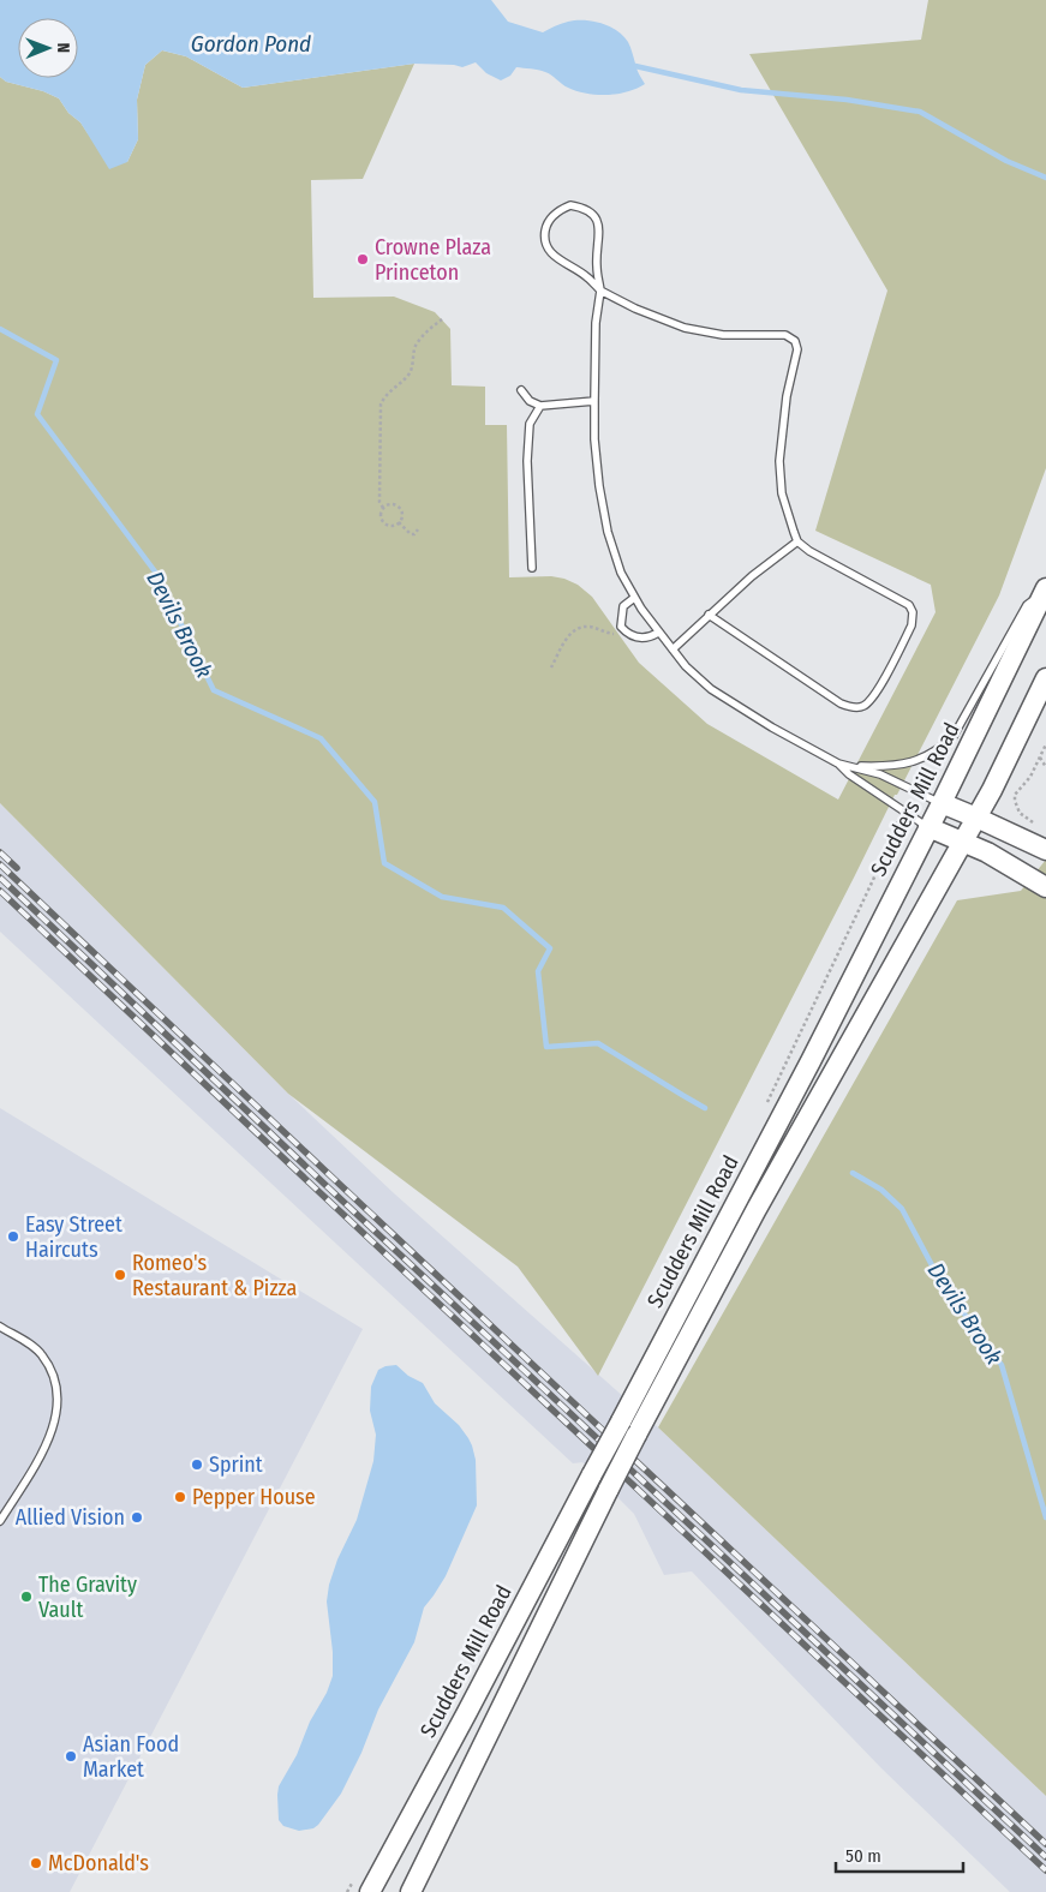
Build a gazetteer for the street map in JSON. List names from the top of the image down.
{
  "streets": {
    "main road": ["Scudders Mill Road"]
  },
  "water": ["Gordon Pond", "Devils Brook"],
  "places": [
    "Crowne Plaza Princeton",
    "Easy Street Haircuts",
    "Romeo's Restaurant & Pizza",
    "Sprint",
    "Pepper House",
    "Allied Vision",
    "The Gravity Vault",
    "Asian Food Market",
    "McDonald's"
  ],
  "scale_bar": "50 m",
  "north": "right"
}
